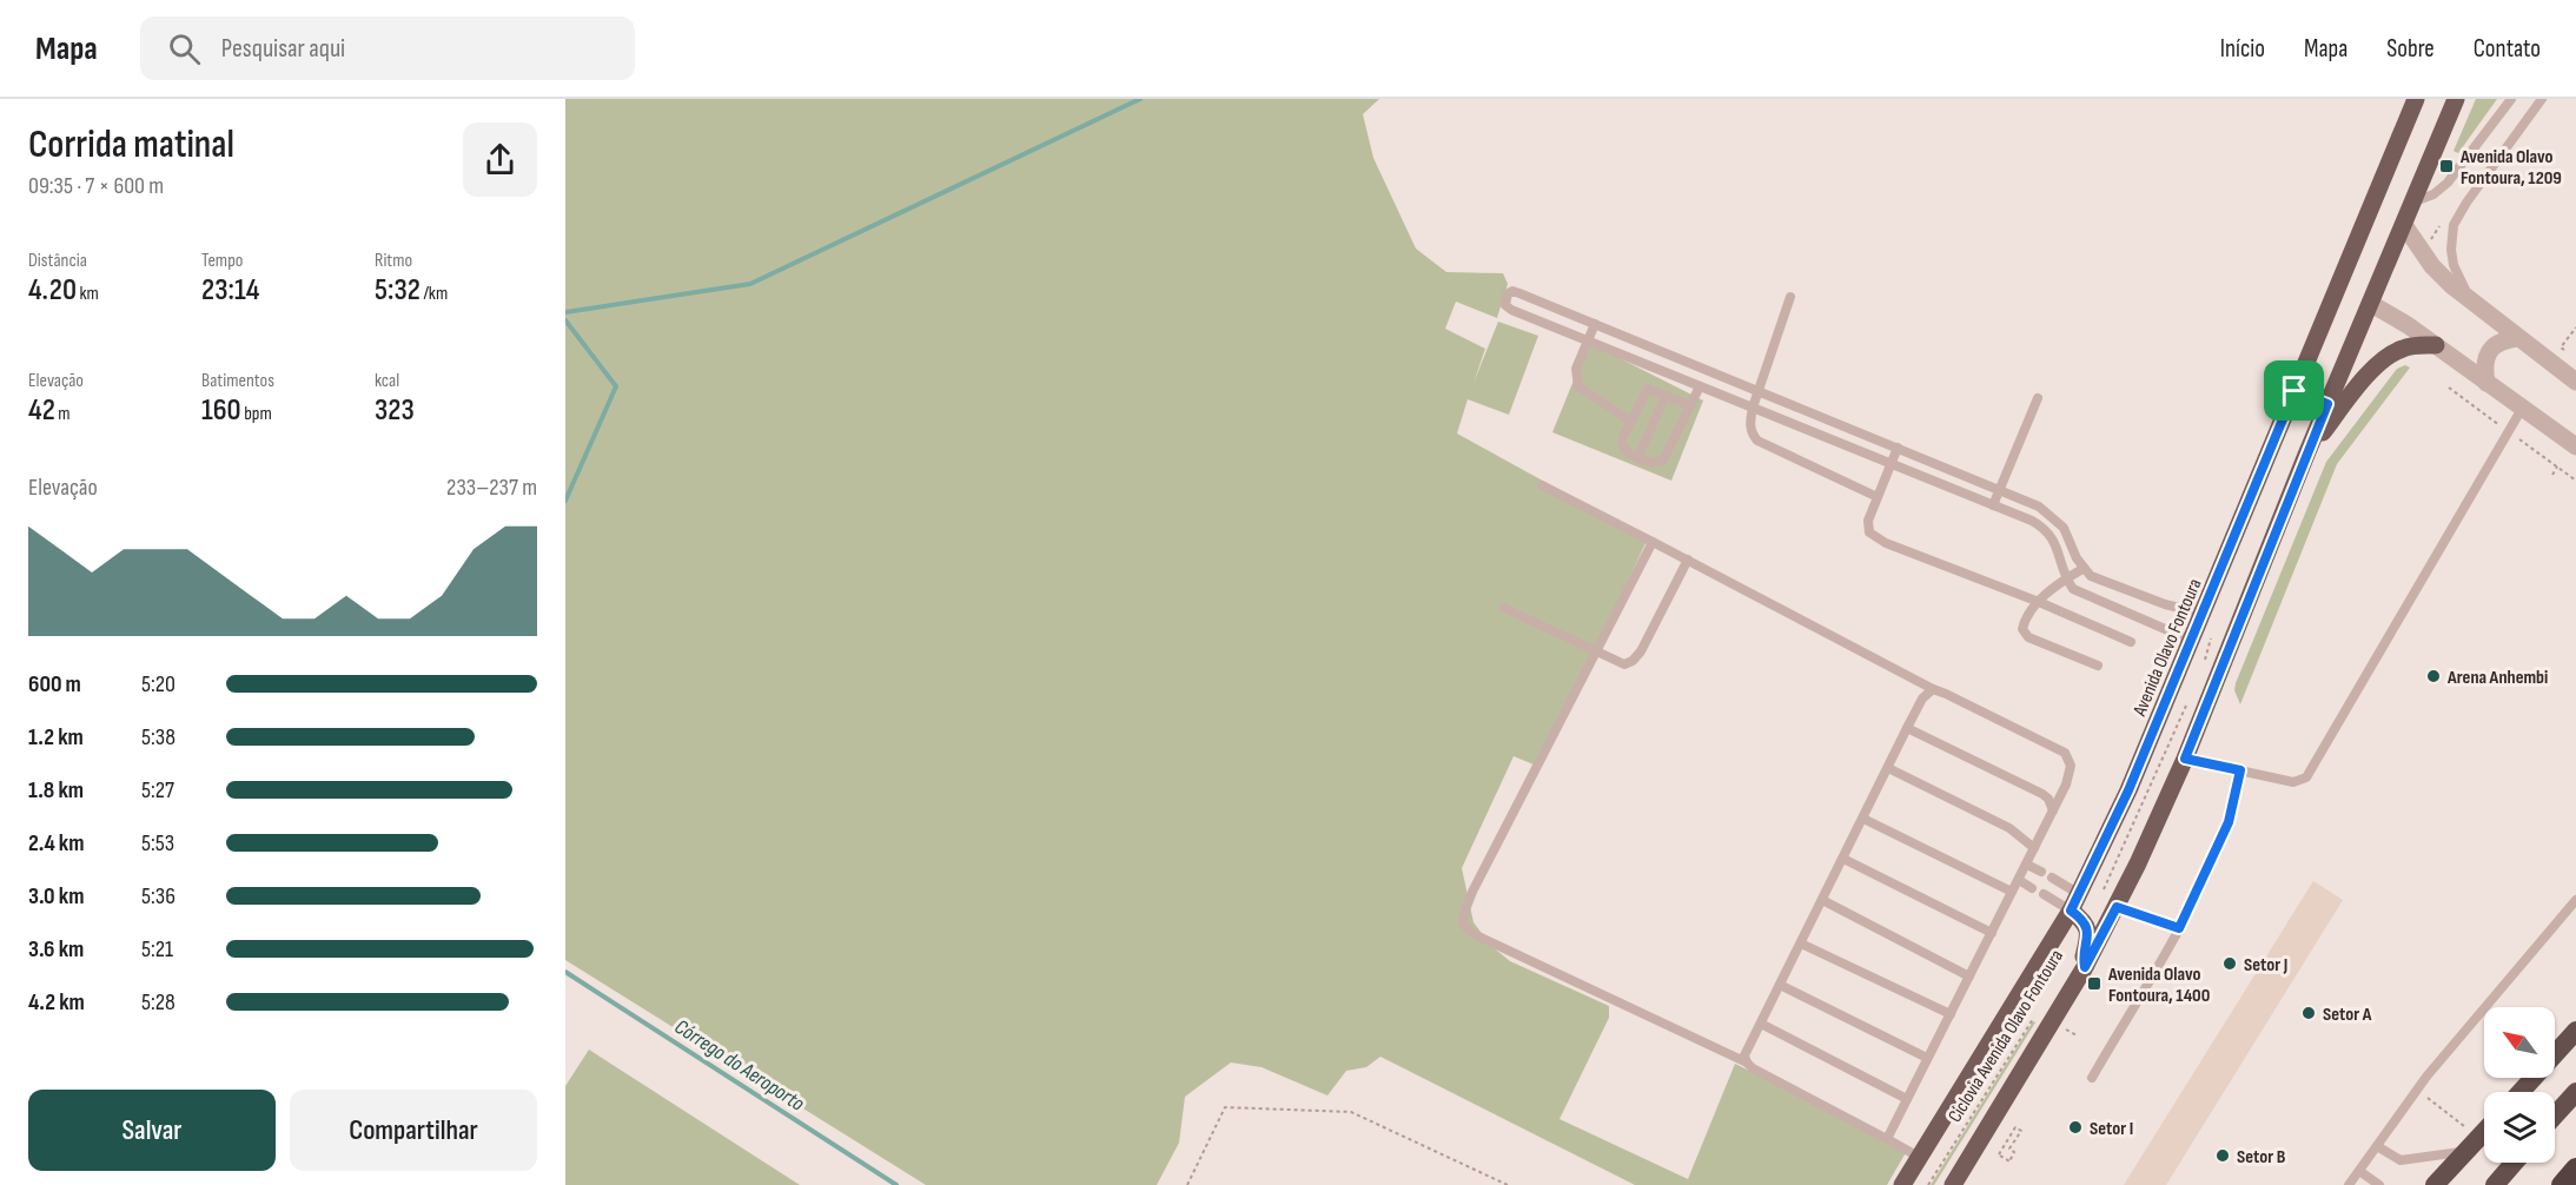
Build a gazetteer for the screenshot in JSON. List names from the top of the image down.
{
  "streets": {
    "main road": ["Avenida Olavo Fontoura"],
    "path": ["Ciclovia Avenida Olavo Fontoura"]
  },
  "water": ["Córrego do Aeroporto"],
  "places": {
    "transit": ["Avenida Olavo Fontoura, 1209", "Avenida Olavo Fontoura, 1400"],
    "other": [
      "Arena Anhembi",
      "Setor J",
      "Setor A",
      "Setor I",
      "Setor B"
    ]
  },
  "north": "top left",
  "page": {
    "header": "Mapa",
    "search": "Pesquisar aqui",
    "nav": [
      "Início",
      "Mapa",
      "Sobre",
      "Contato"
    ],
    "heading": ["Corrida matinal", "09:35 · 7 × 600 m"],
    "stats": [
      ["Distância", "4.20 km"],
      ["Tempo", "23:14"],
      ["Ritmo", "5:32 /km"],
      ["Elevação", "42 m"],
      ["Batimentos", "160 bpm"],
      ["kcal", "323"]
    ],
    "chart": ["Elevação", "233–237 m"],
    "list": [
      {
        "name": "600 m",
        "note": "5:20"
      },
      {
        "name": "1.2 km",
        "note": "5:38"
      },
      {
        "name": "1.8 km",
        "note": "5:27"
      },
      {
        "name": "2.4 km",
        "note": "5:53"
      },
      {
        "name": "3.0 km",
        "note": "5:36"
      },
      {
        "name": "3.6 km",
        "note": "5:21"
      },
      {
        "name": "4.2 km",
        "note": "5:28"
      }
    ],
    "buttons": ["Salvar", "Compartilhar"]
  }
}
